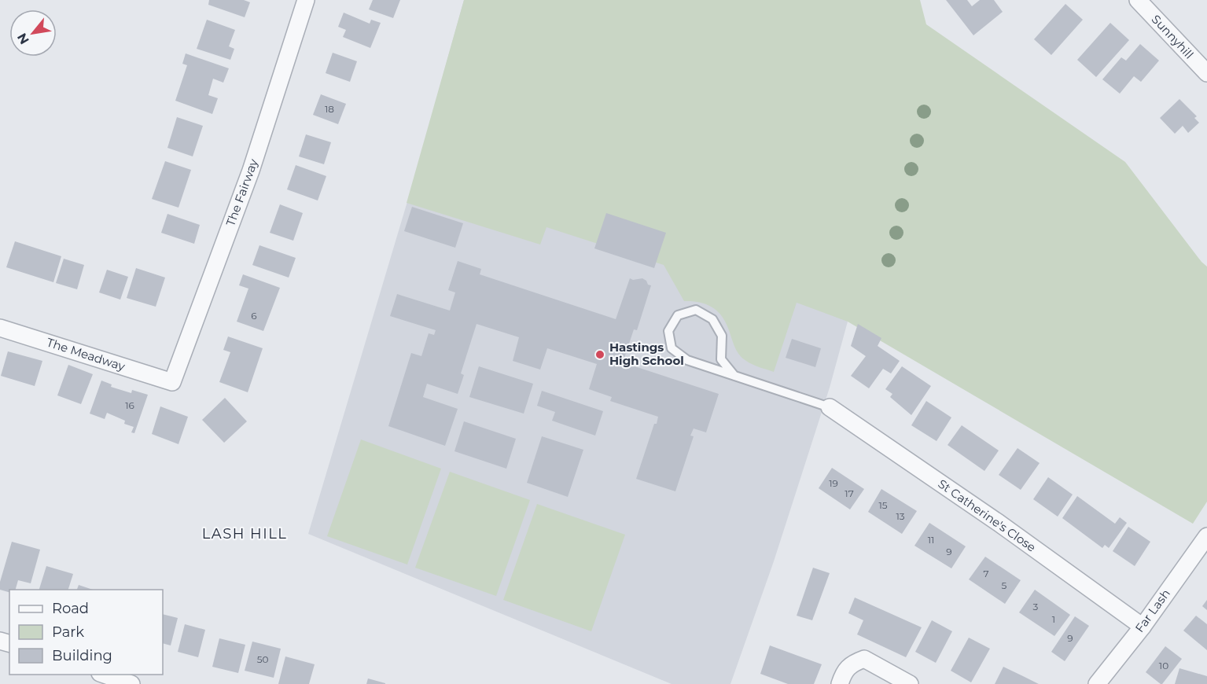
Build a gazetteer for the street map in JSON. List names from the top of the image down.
{
  "streets": {
    "street": [
      "Sunnyhill",
      "The Fairway",
      "The Meadway",
      "St Catherine's Close",
      "Far Lash"
    ]
  },
  "crossings": [
    ["The Fairway", "The Meadway"],
    ["St Catherine's Close", "Far Lash"]
  ],
  "districts": ["LASH HILL"],
  "places": ["Hastings High School"],
  "house_numbers": [
    "18",
    "6",
    "16",
    "19",
    "17",
    "15",
    "13",
    "11",
    "9",
    "7",
    "5",
    "3",
    "1",
    "9",
    "50",
    "10"
  ],
  "legend": ["Road", "Park", "Building"],
  "north": "bottom left"
}
